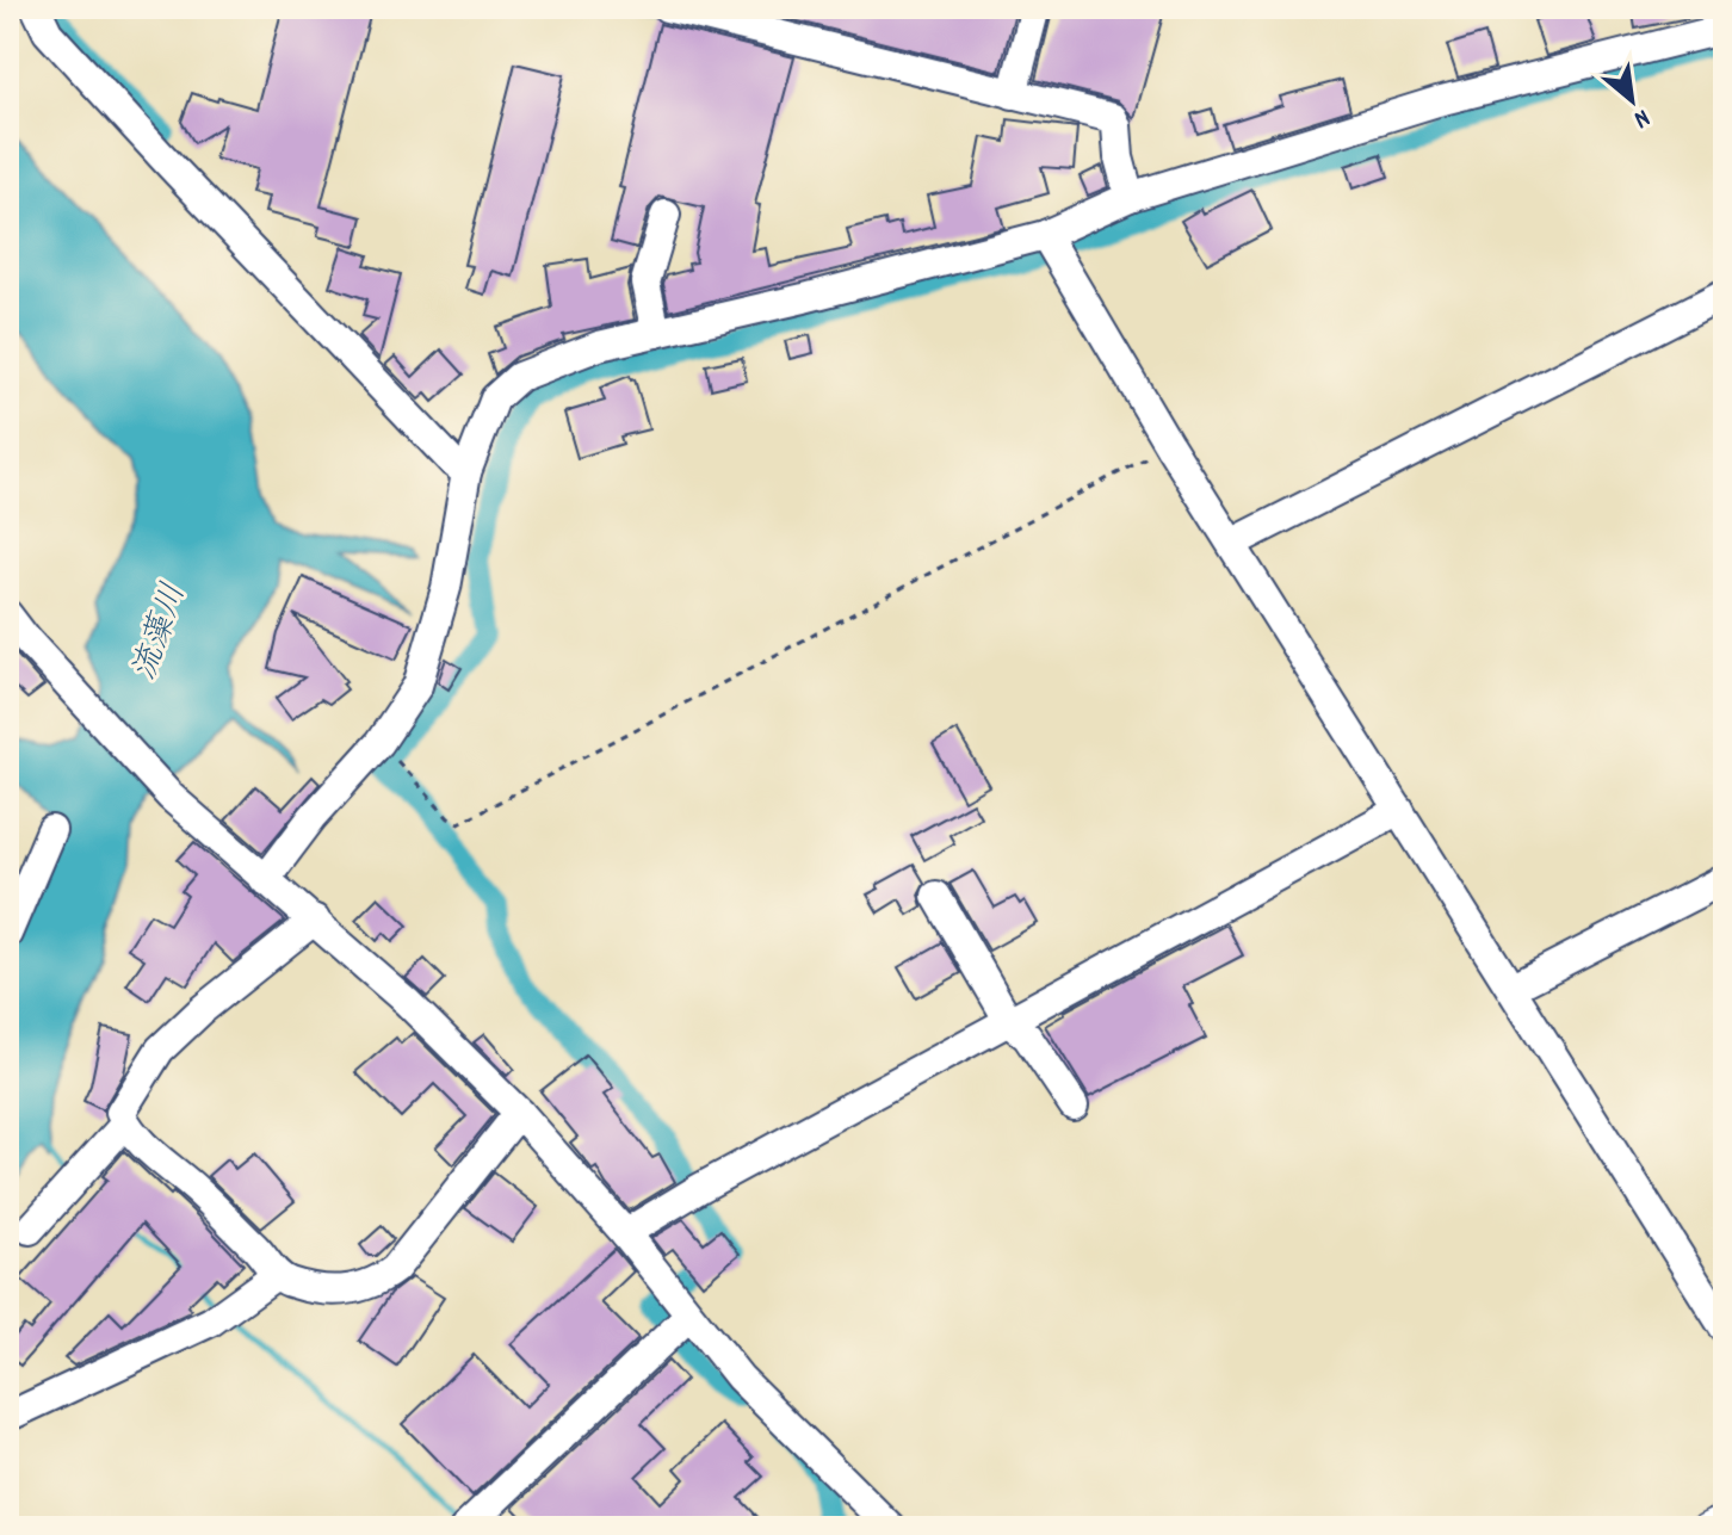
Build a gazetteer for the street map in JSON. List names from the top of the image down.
{
  "water": ["流藻川"],
  "north": "bottom right"
}
